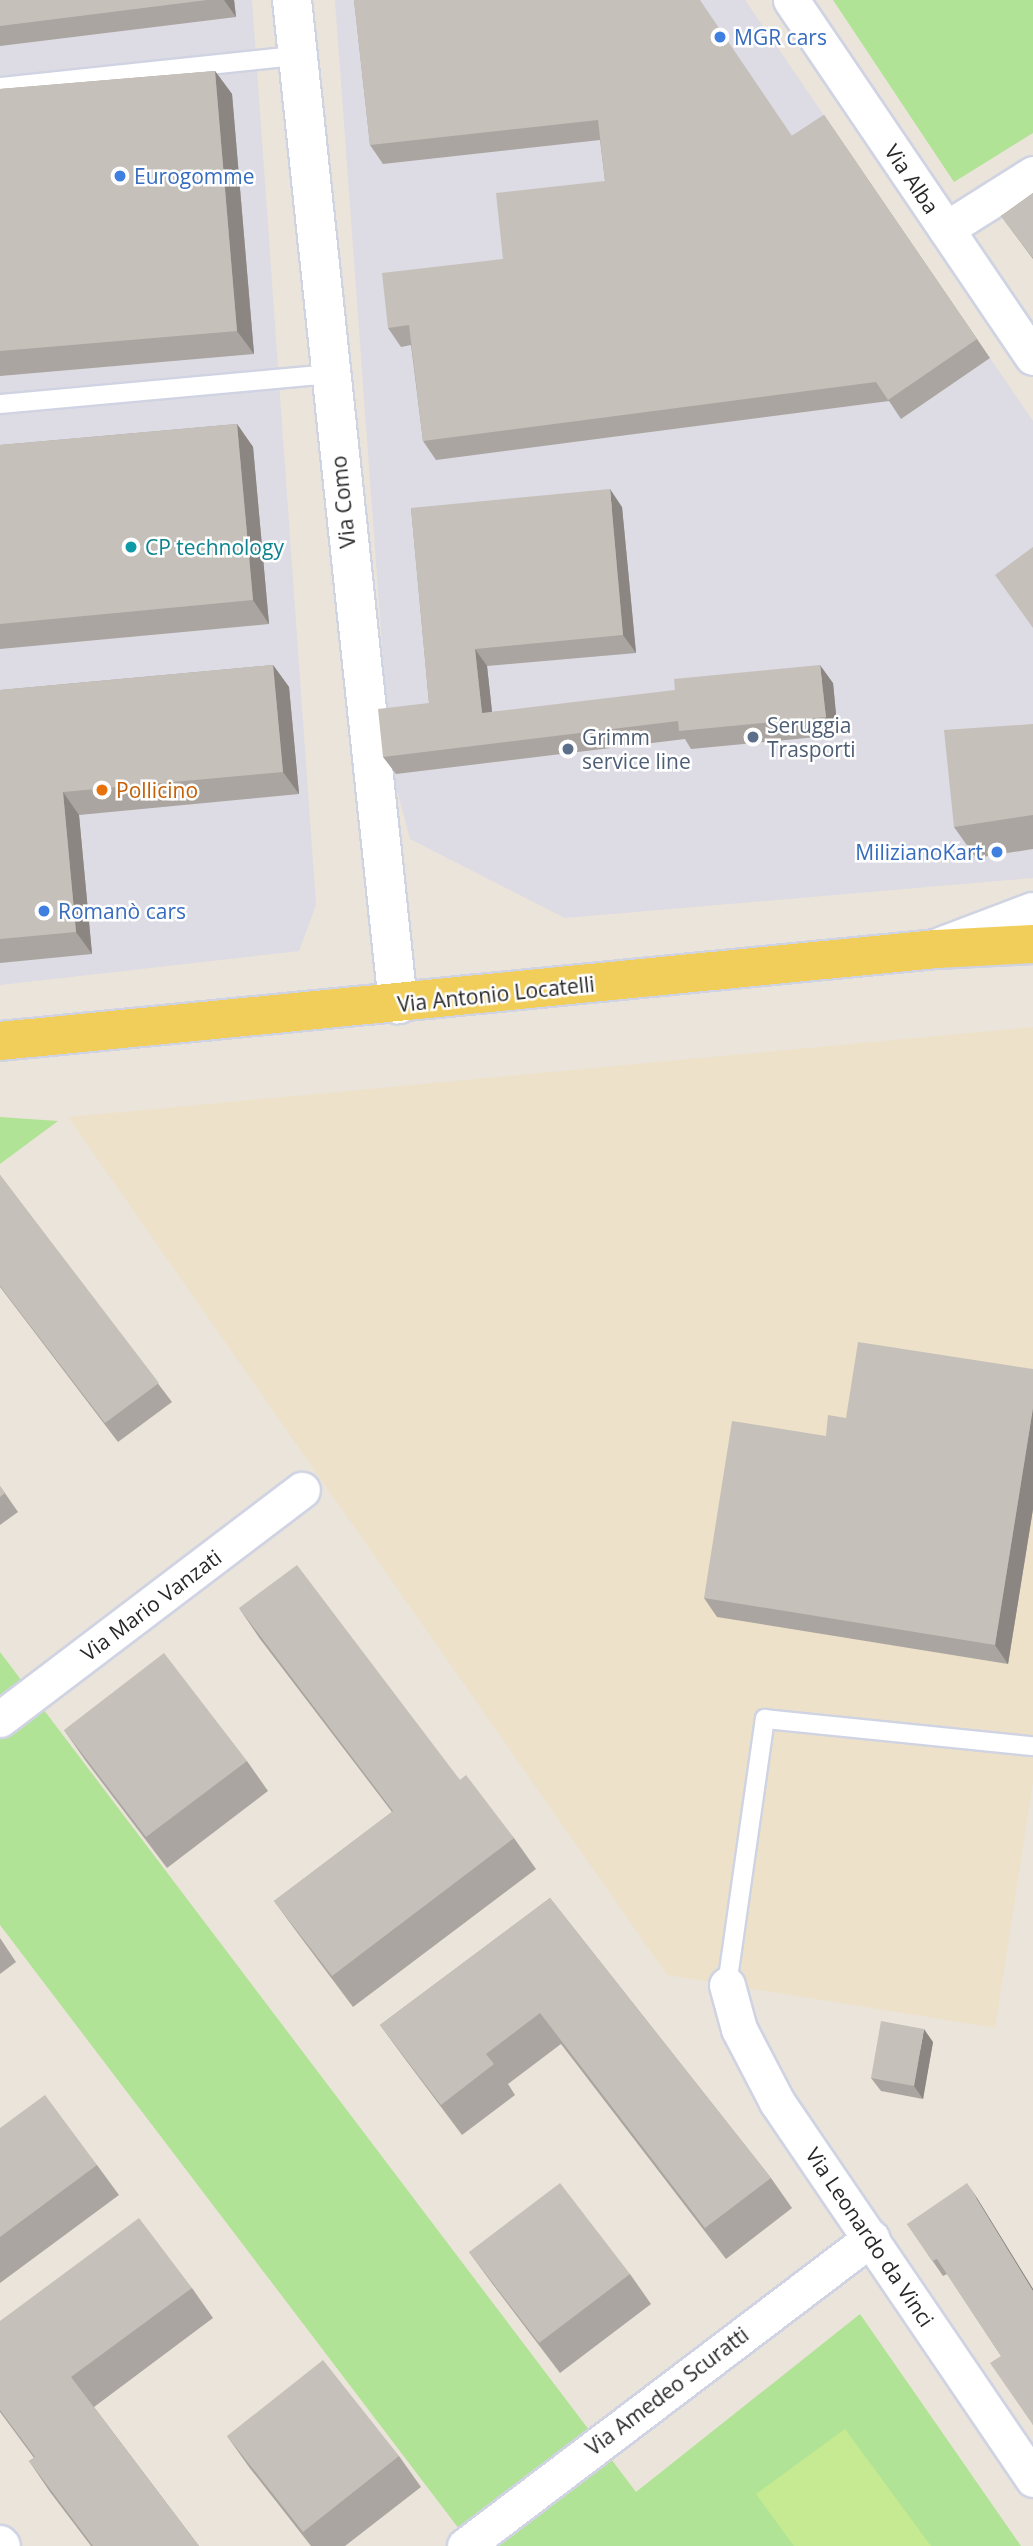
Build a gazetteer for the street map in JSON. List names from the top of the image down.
{
  "streets": {
    "main road": ["Via Antonio Locatelli"],
    "street": [
      "Via Alba",
      "Via Como",
      "Via Mario Vanzati",
      "Via Leonardo da Vinci",
      "Via Amedeo Scuratti"
    ]
  },
  "crossings": [
    ["Via Como", "Via Antonio Locatelli"],
    ["Via Leonardo da Vinci", "Via Amedeo Scuratti"]
  ],
  "places": [
    "MGR cars",
    "Eurogomme",
    "CP technology",
    "Seruggia Trasporti",
    "Grimm service line",
    "Pollicino",
    "MilizianoKart",
    "Romanò cars"
  ]
}
